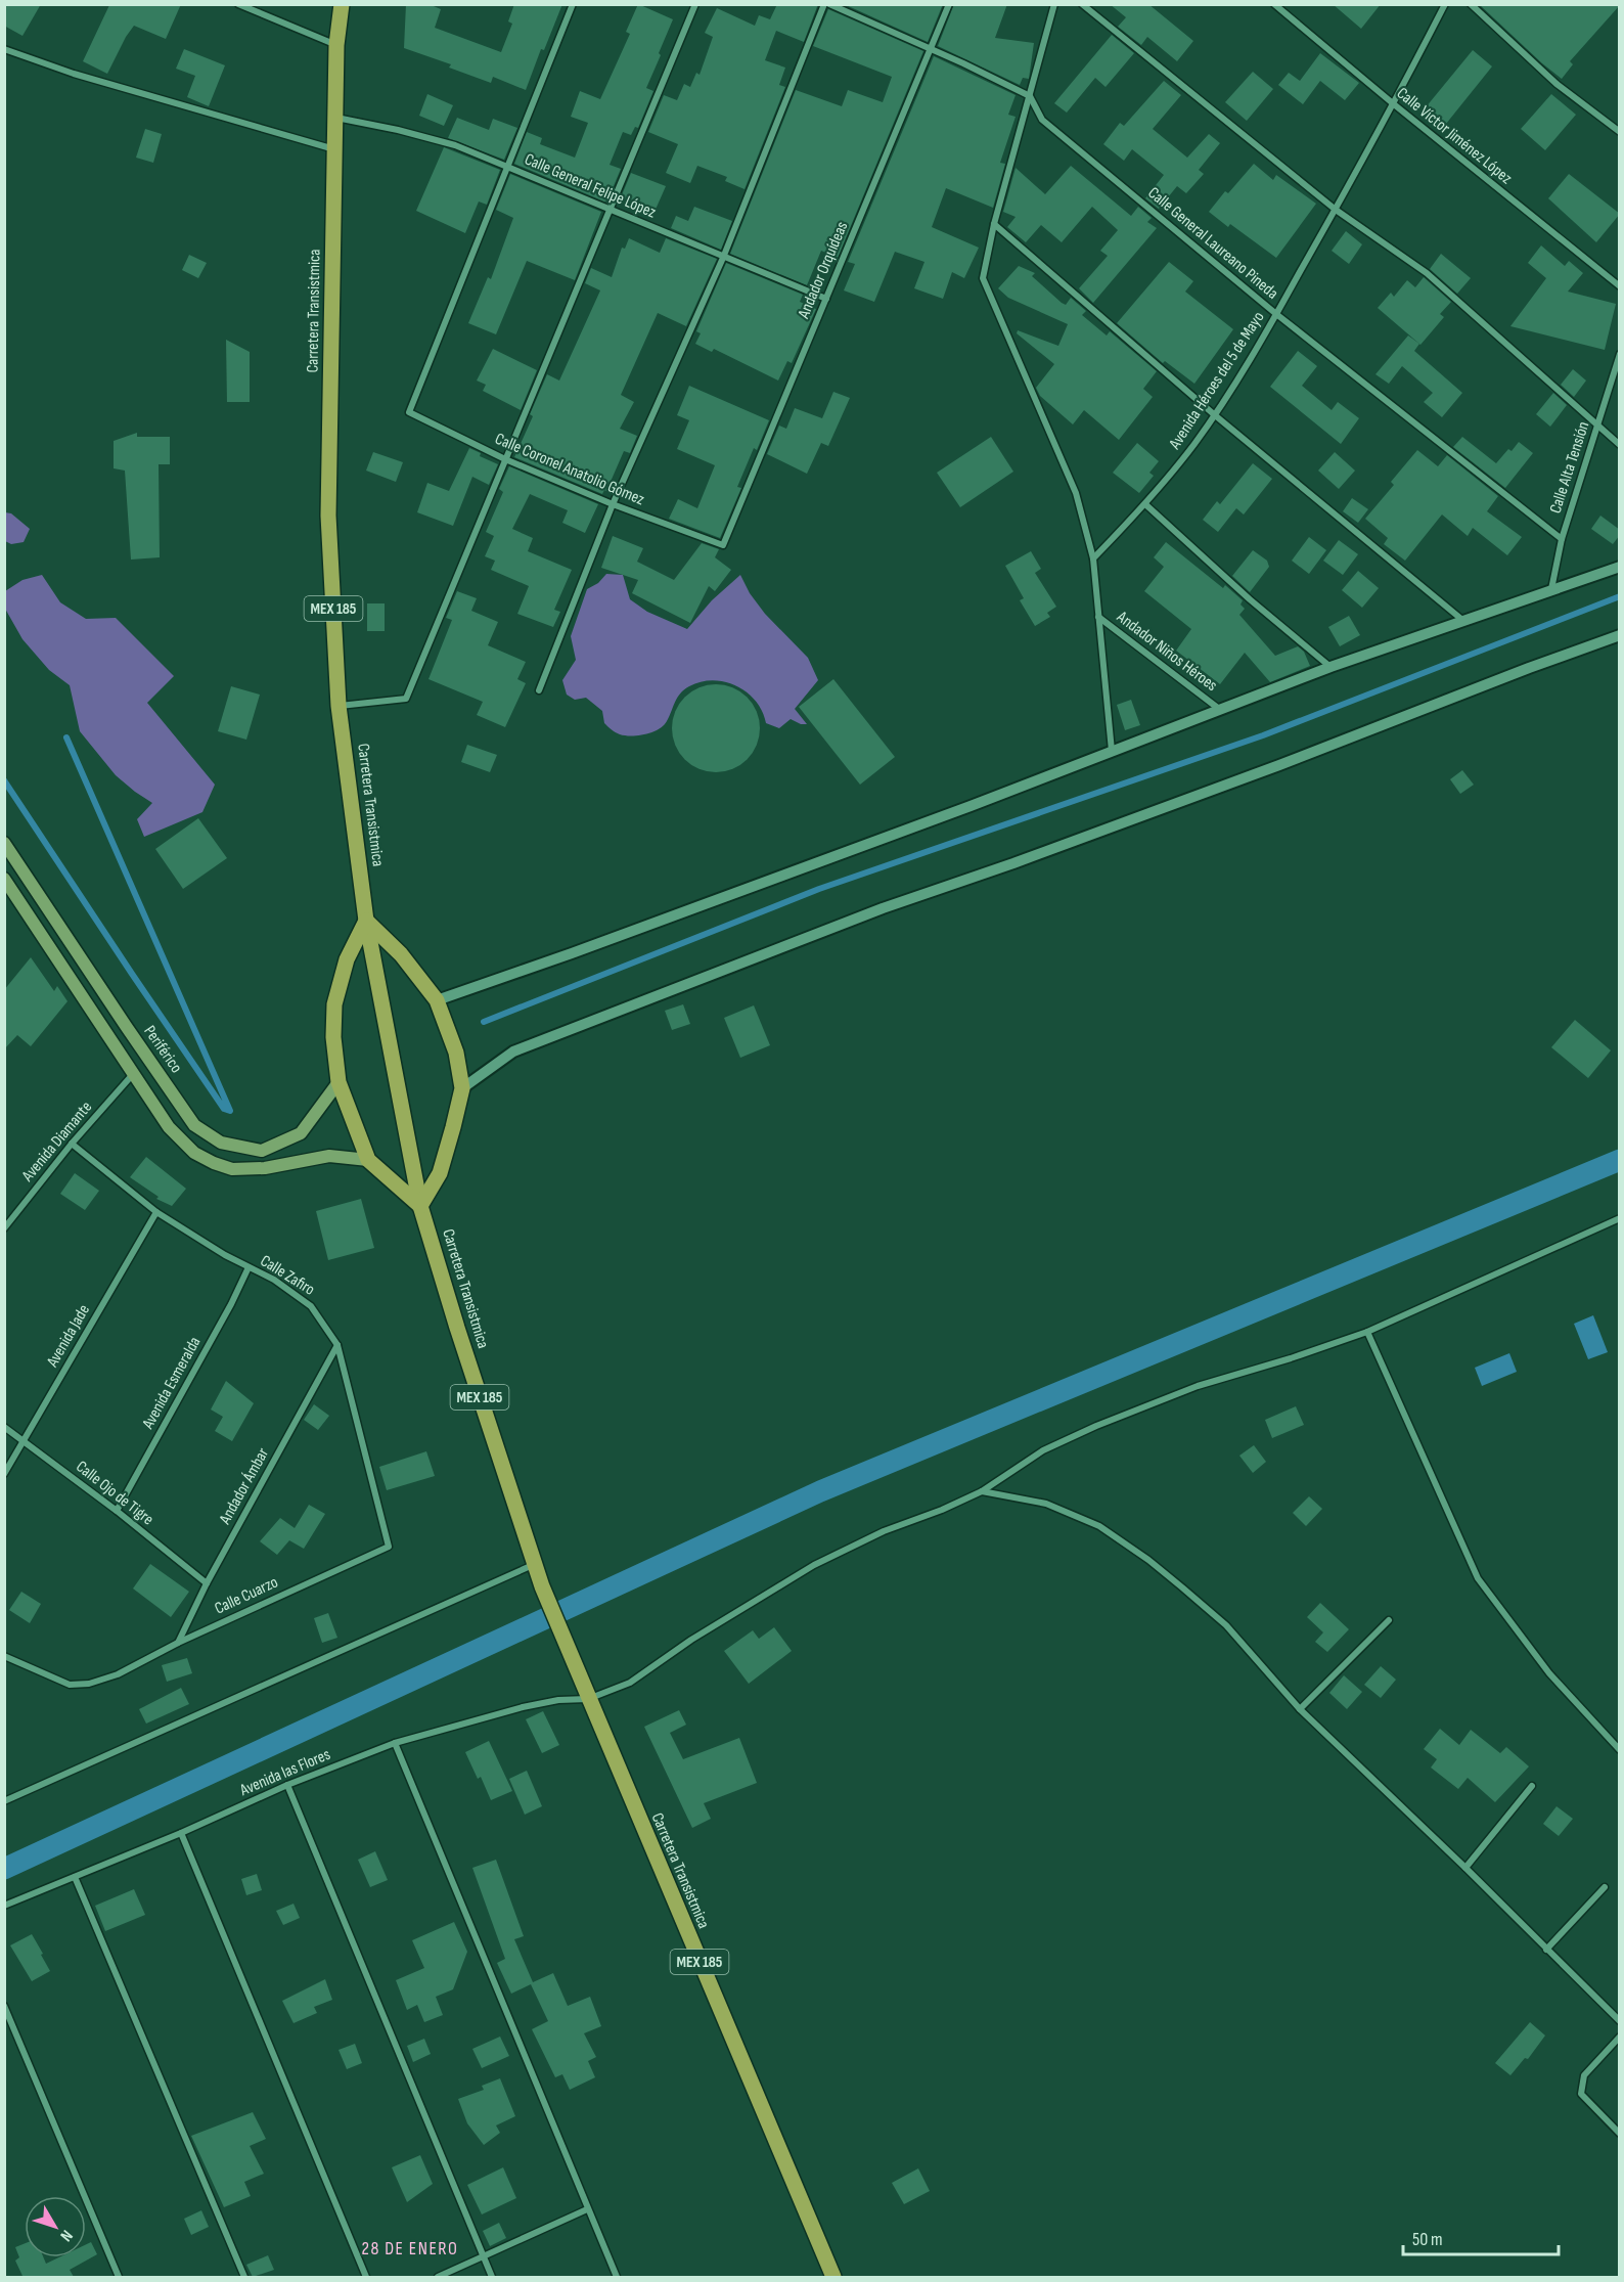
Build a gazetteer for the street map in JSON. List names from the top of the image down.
{
  "streets": {
    "main road": ["Carretera Transistmica", "MEX 185", "Periférico"],
    "street": [
      "Calle Víctor Jiménez López",
      "Calle General Felipe López",
      "Calle General Laureano Pineda",
      "Andador Orquídeas",
      "Avenida Héroes del 5 de Mayo",
      "Calle Alta Tensión",
      "Calle Coronel Anatolio Gómez",
      "Andador Niños Héroes",
      "Avenida Diamante",
      "Calle Zafiro",
      "Avenida Jade",
      "Avenida Esmeralda",
      "Andador Ámbar",
      "Calle Ojo de Tigre",
      "Calle Cuarzo",
      "Avenida las Flores"
    ]
  },
  "crossings": [
    ["Calle Víctor Jiménez López", "Avenida Héroes del 5 de Mayo"],
    ["Calle General Felipe López", "Andador Orquídeas"],
    ["Calle General Felipe López", "Carretera Transistmica"],
    ["Calle General Felipe López", "Calle Coronel Anatolio Gómez"],
    ["Calle General Laureano Pineda", "Avenida Héroes del 5 de Mayo"],
    ["Calle General Laureano Pineda", "Calle Alta Tensión"],
    ["Andador Orquídeas", "Calle Coronel Anatolio Gómez"],
    ["Carretera Transistmica", "Avenida las Flores"],
    ["Avenida Diamante", "Calle Zafiro"],
    ["Calle Zafiro", "Avenida Jade"],
    ["Calle Zafiro", "Avenida Esmeralda"],
    ["Calle Zafiro", "Andador Ámbar"],
    ["Calle Zafiro", "Calle Cuarzo"],
    ["Avenida Jade", "Calle Ojo de Tigre"],
    ["Avenida Esmeralda", "Calle Ojo de Tigre"],
    ["Andador Ámbar", "Calle Ojo de Tigre"],
    ["Andador Ámbar", "Calle Cuarzo"]
  ],
  "districts": ["28 DE ENERO"],
  "scale_bar": "50 m",
  "north": "bottom right"
}
